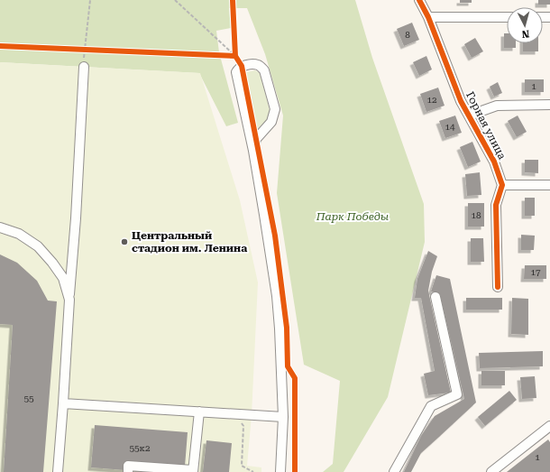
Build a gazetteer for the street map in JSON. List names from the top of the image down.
{
  "streets": {
    "street": ["Горная улица"]
  },
  "parks": ["Парк Победы"],
  "places": ["Центральный стадион им. Ленина"],
  "house_numbers": [
    "8",
    "1",
    "12",
    "14",
    "18",
    "17",
    "55",
    "55к2",
    "1"
  ],
  "north": "bottom"
}
